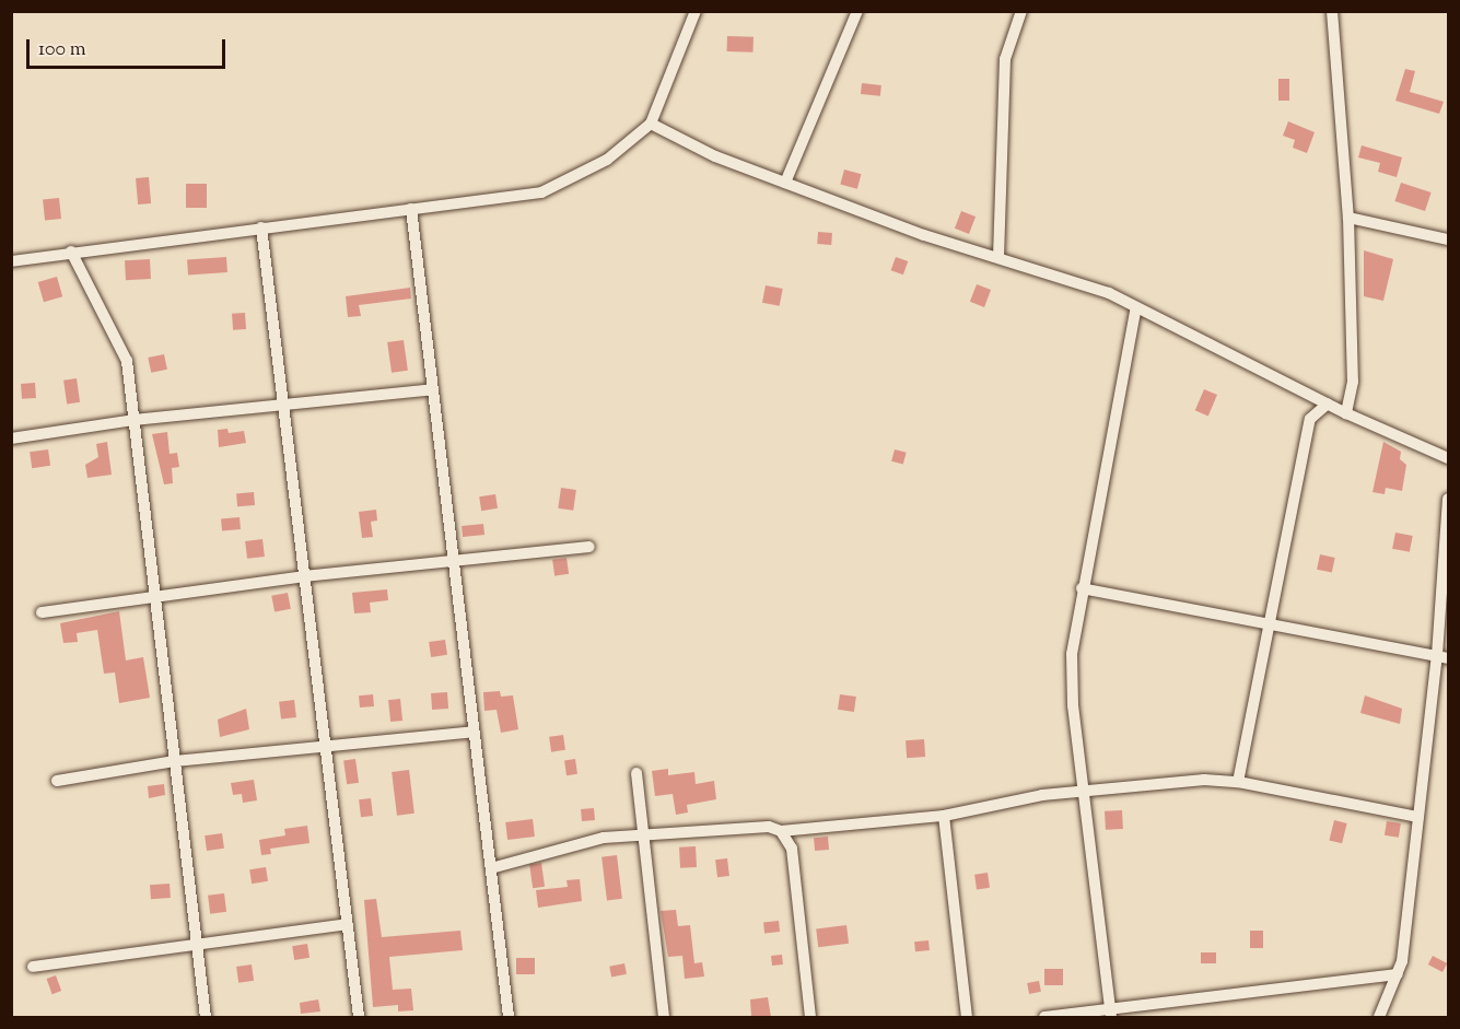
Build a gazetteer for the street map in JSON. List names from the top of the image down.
{
  "scale_bar": "100 m"
}
